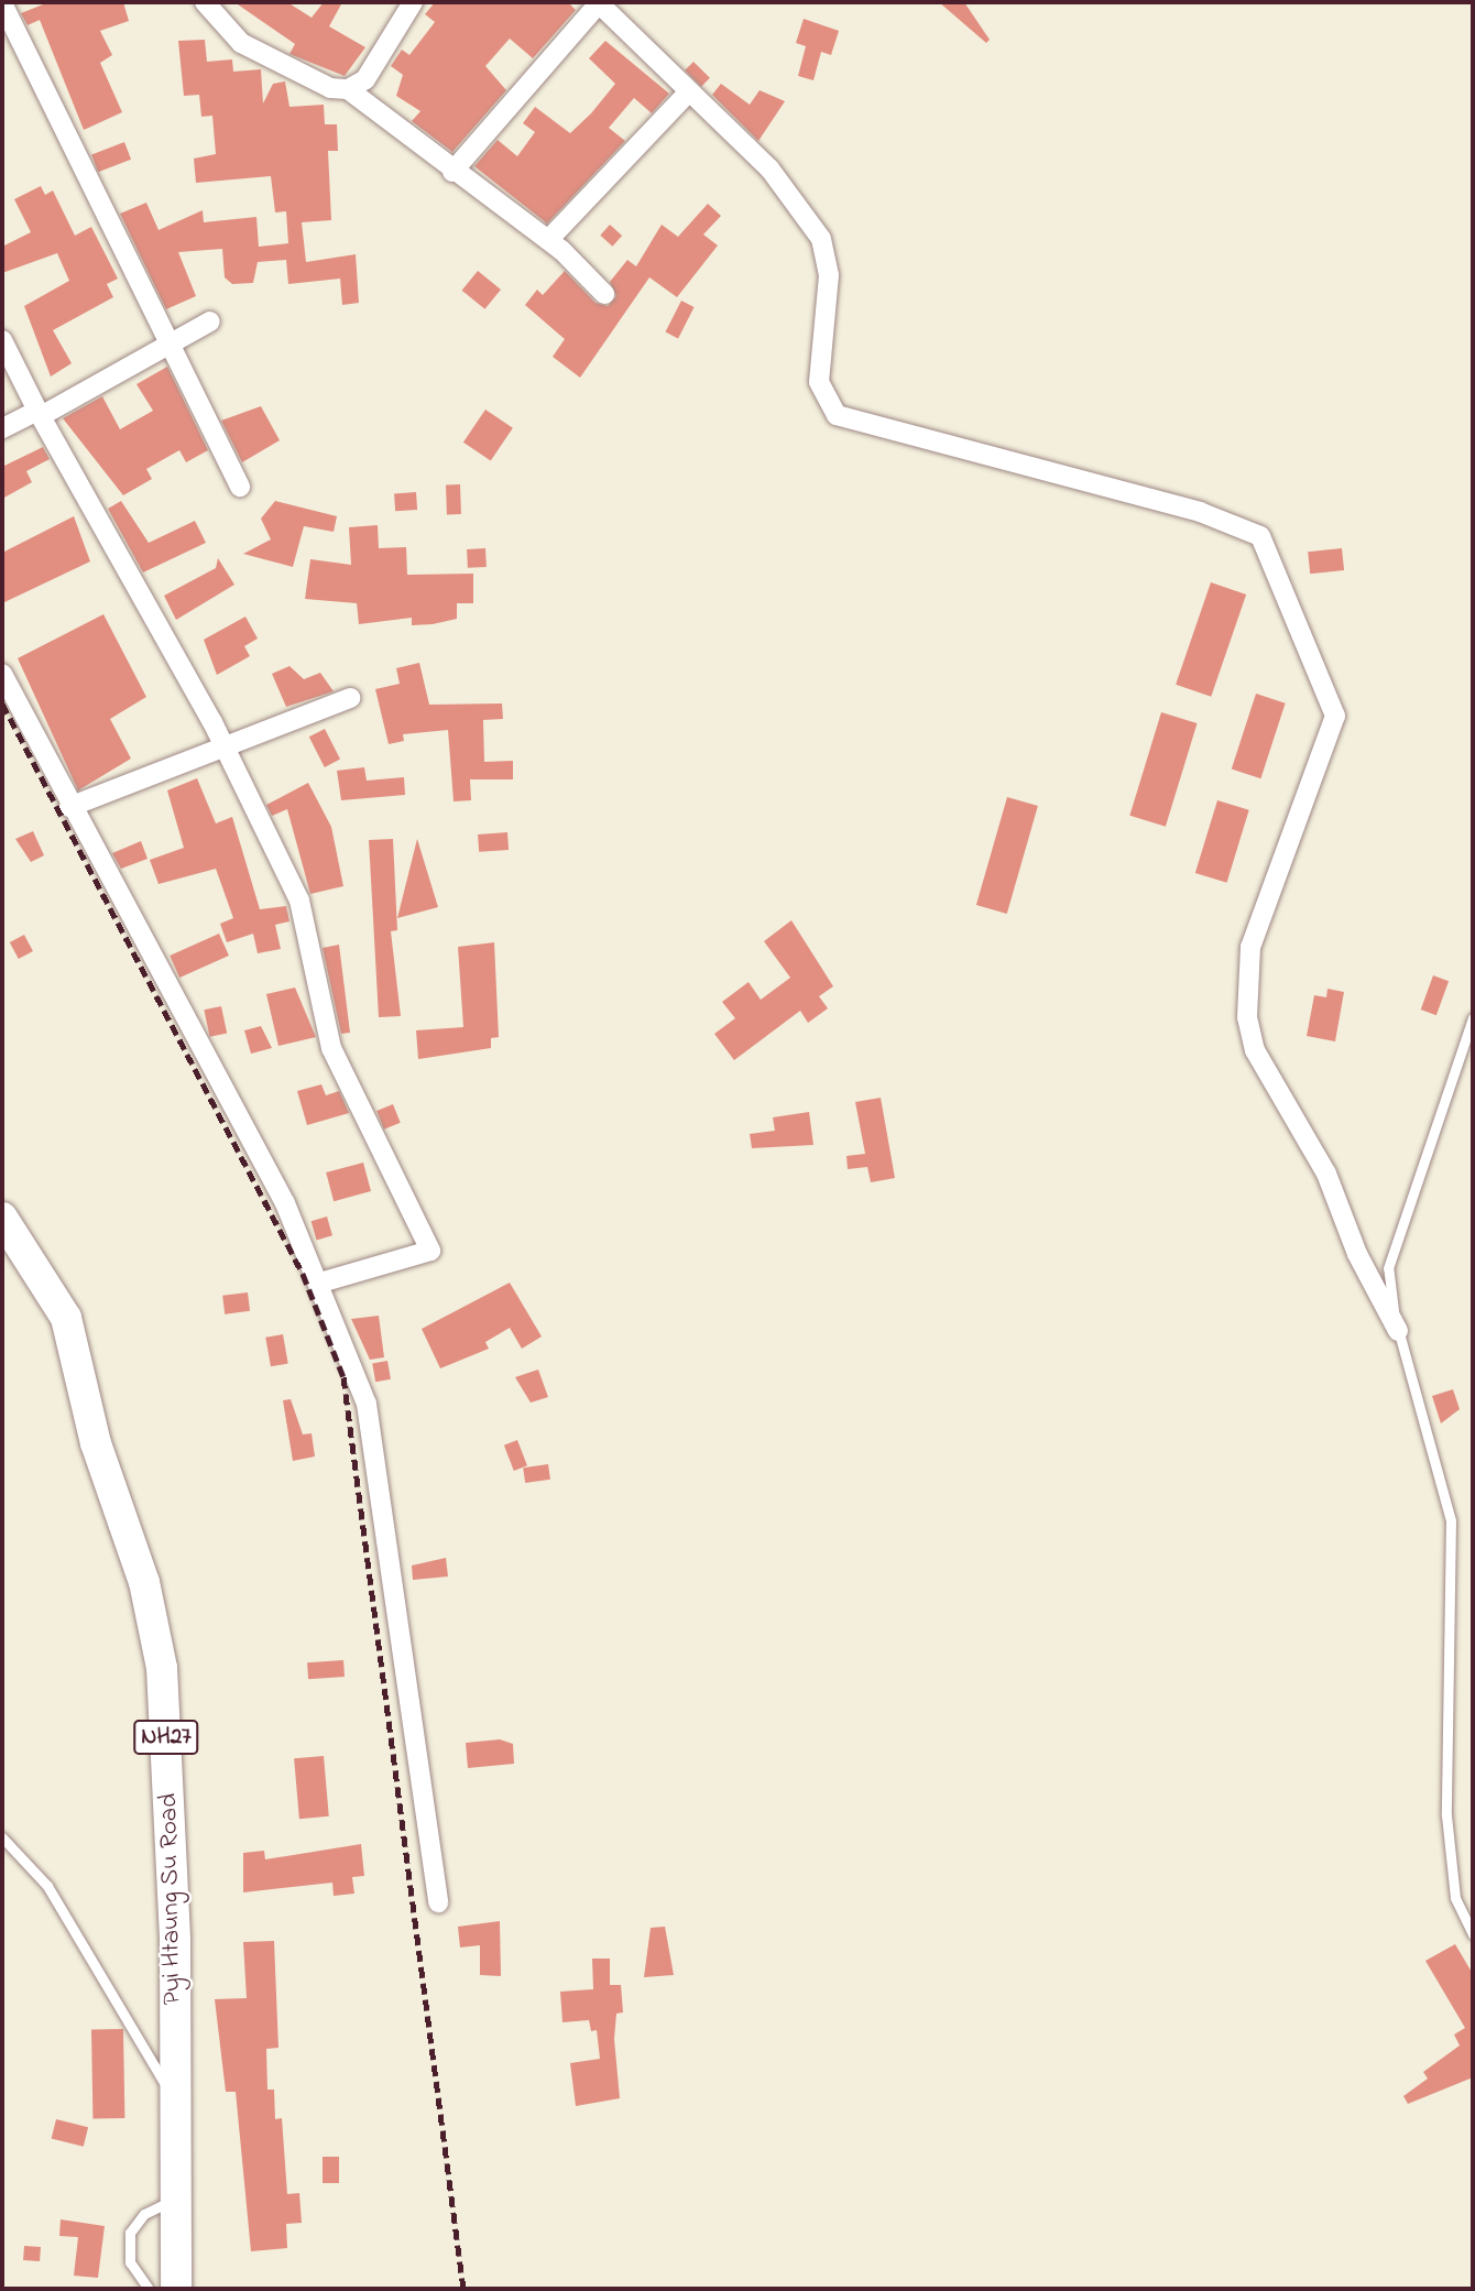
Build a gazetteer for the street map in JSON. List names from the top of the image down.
{
  "streets": {
    "highway": ["NH27", "Pyi Htaung Su Road"]
  }
}
